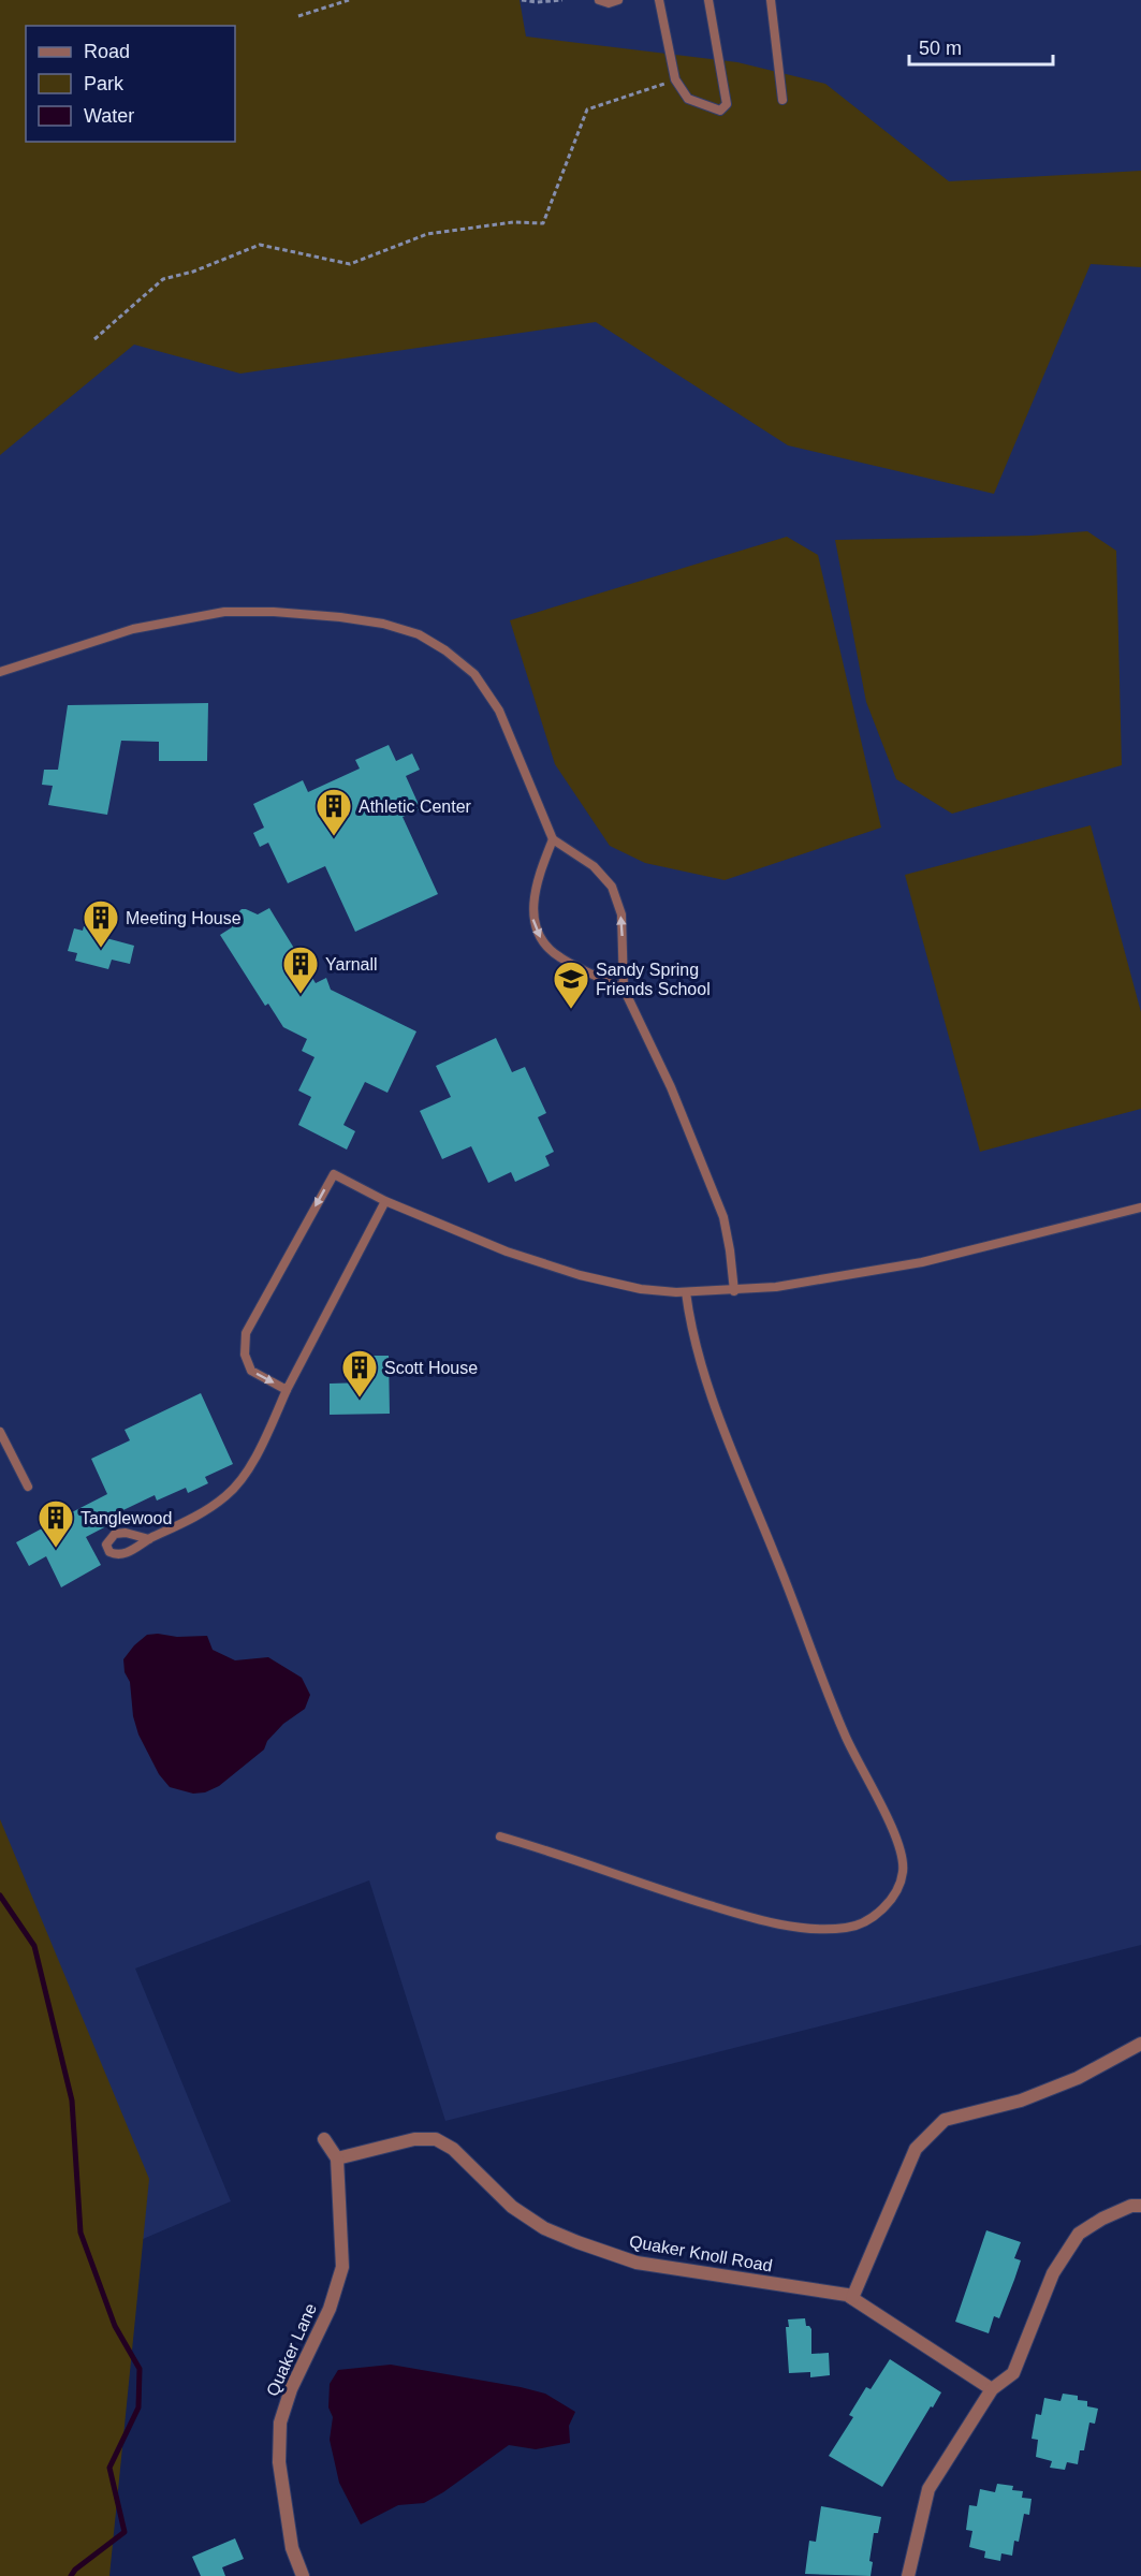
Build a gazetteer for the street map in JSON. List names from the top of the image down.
{
  "streets": {
    "street": ["Quaker Knoll Road", "Quaker Lane"]
  },
  "crossings": [
    ["Quaker Knoll Road", "Quaker Lane"]
  ],
  "places": {
    "building": [
      "Athletic Center",
      "Meeting House",
      "Yarnall",
      "Scott House",
      "Tanglewood"
    ],
    "school or university": ["Sandy Spring Friends School"]
  },
  "legend": ["Road", "Park", "Water"],
  "scale_bar": "50 m"
}
